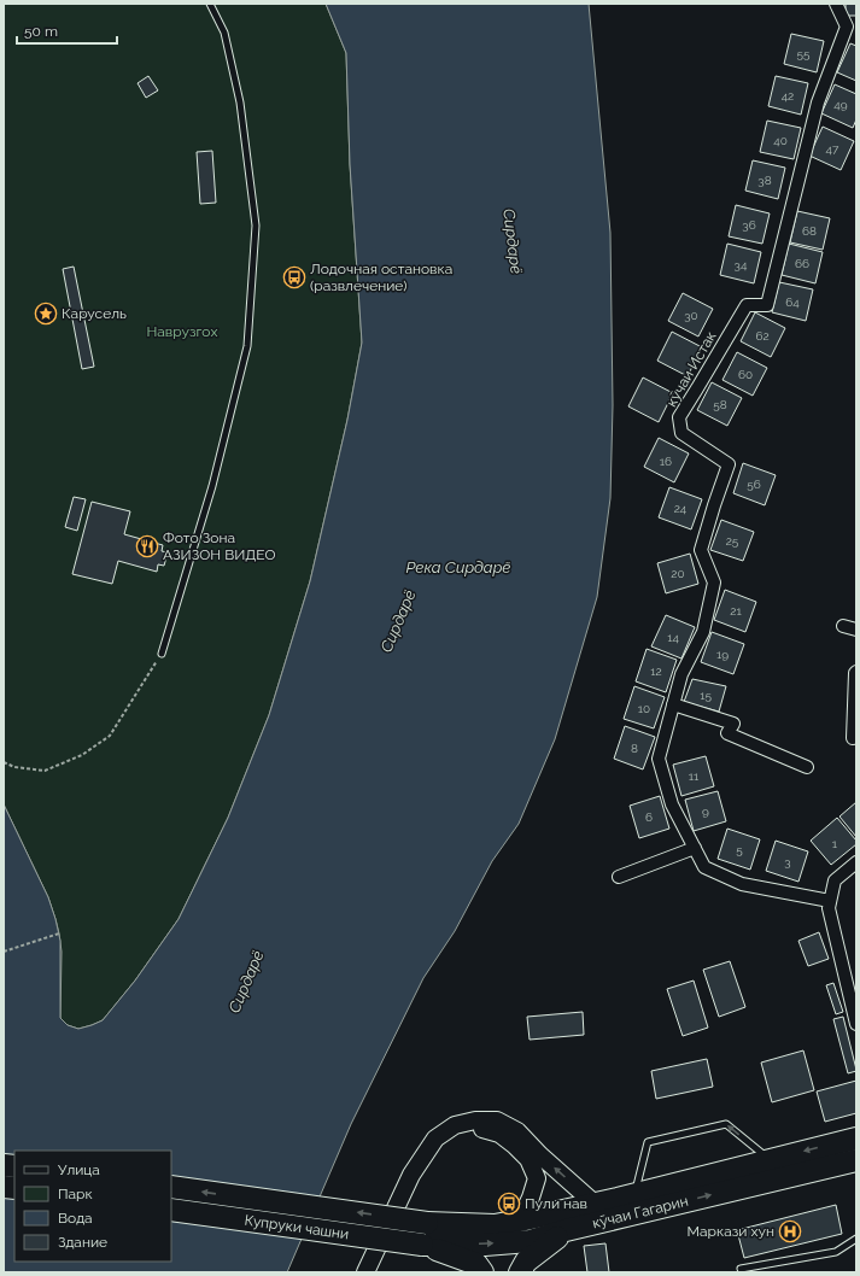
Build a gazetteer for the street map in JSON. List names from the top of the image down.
{
  "streets": {
    "highway": ["кӯчаи Гагарин", "Купруки чашни"],
    "street": ["кӯчаи Истак"]
  },
  "crossings": [
    ["кӯчаи Гагарин", "Купруки чашни"]
  ],
  "water": ["Сирдарё", "Река Сирдарё"],
  "parks": ["Наврузгох"],
  "places": {
    "bus stop": ["Лодочная остановка (развлечение)", "Пули нав"],
    "place": ["Карусель"],
    "restaurant": ["Фото Зона АЗИЗОН ВИДЕО"],
    "hospital": ["Маркази хун"]
  },
  "house_numbers": [
    "55",
    "42",
    "49",
    "40",
    "47",
    "38",
    "36",
    "68",
    "66",
    "34",
    "64",
    "30",
    "62",
    "60",
    "58",
    "16",
    "56",
    "24",
    "25",
    "20",
    "21",
    "14",
    "19",
    "12",
    "15",
    "10",
    "8",
    "11",
    "9",
    "6",
    "1",
    "5",
    "3"
  ],
  "legend": [
    "Улица",
    "Парк",
    "Вода",
    "Здание"
  ],
  "scale_bar": "50 m"
}
